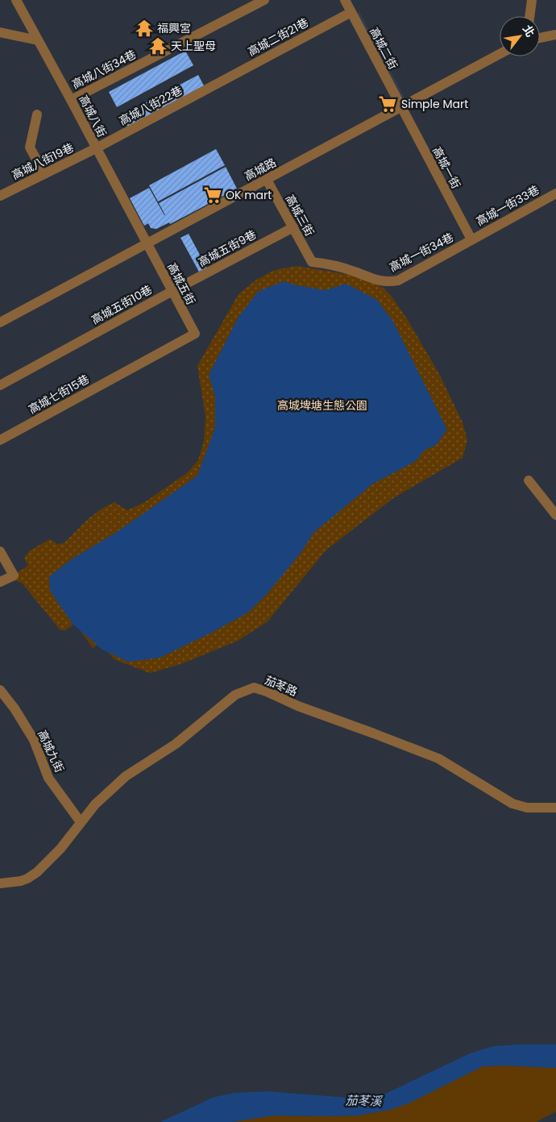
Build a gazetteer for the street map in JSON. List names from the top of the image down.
{
  "streets": {
    "street": [
      "高城二街21巷",
      "高城二街",
      "高城八街34巷",
      "高城八街22巷",
      "高城八街",
      "高城八街19巷",
      "高城一街",
      "高城路",
      "高城一街33巷",
      "高城三街",
      "高城五街9巷",
      "高城一街34巷",
      "高城五街",
      "高城五街10巷",
      "高城七街15巷",
      "茄苳路",
      "高城九街"
    ]
  },
  "crossings": [
    ["高城二街21巷", "高城二街"],
    ["高城二街21巷", "高城八街22巷"],
    ["高城二街", "高城一街"],
    ["高城二街", "高城路"],
    ["高城八街34巷", "高城八街"],
    ["高城八街22巷", "高城八街"],
    ["高城八街22巷", "高城八街19巷"],
    ["高城八街", "高城八街19巷"],
    ["高城八街", "高城路"],
    ["高城八街", "高城五街"],
    ["高城一街", "高城路"],
    ["高城一街", "高城一街33巷"],
    ["高城一街", "高城一街34巷"],
    ["高城路", "高城三街"],
    ["高城路", "高城五街"],
    ["高城一街33巷", "高城一街34巷"],
    ["高城三街", "高城五街9巷"],
    ["高城三街", "高城一街34巷"],
    ["高城五街9巷", "高城五街"],
    ["高城五街9巷", "高城五街10巷"],
    ["高城五街", "高城五街10巷"],
    ["高城五街", "高城七街15巷"],
    ["茄苳路", "高城九街"]
  ],
  "water": ["茄苳溪"],
  "parks": ["高城埤塘生態公園"],
  "places": {
    "temple": ["福興宮", "天上聖母"],
    "supermarket": ["Simple Mart", "OK mart"]
  },
  "north": "top right"
}
